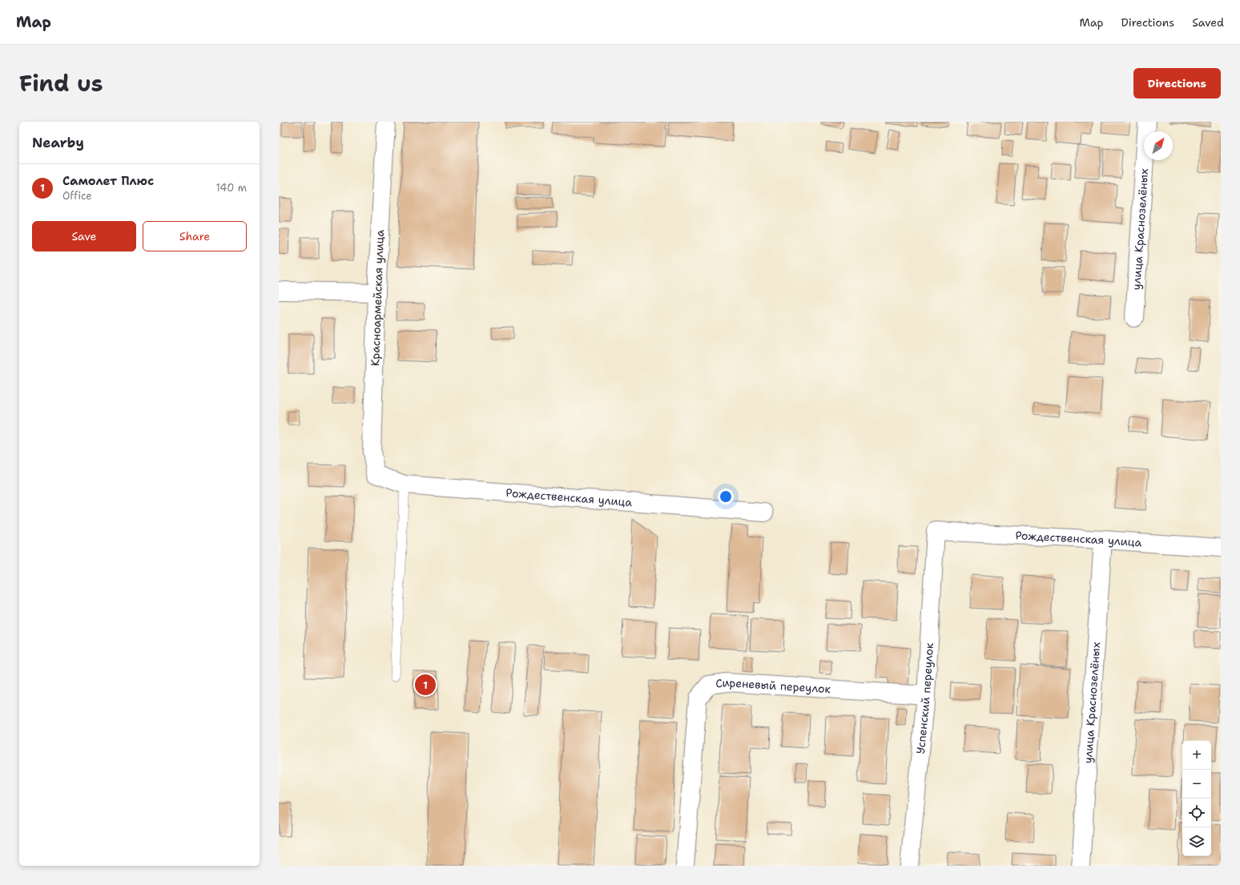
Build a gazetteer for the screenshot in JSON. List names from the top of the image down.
{
  "streets": {
    "street": [
      "улица Краснозелёных",
      "Красноармейская улица",
      "Рождественская улица",
      "Сиреневый переулок",
      "Успенский переулок"
    ]
  },
  "crossings": [
    ["улица Краснозелёных", "Рождественская улица"],
    ["Красноармейская улица", "Рождественская улица"],
    ["Рождественская улица", "Успенский переулок"],
    ["Сиреневый переулок", "Успенский переулок"]
  ],
  "north": "top right",
  "page": {
    "header": "Map",
    "nav": ["Map", "Directions", "Saved"],
    "title": "Find us",
    "buttons": [
      "Directions",
      ["Save", "Share"]
    ],
    "heading": "Nearby",
    "list": [
      {
        "mark": "1",
        "name": "Самолет Плюс",
        "note": "Office",
        "value": "140 m"
      }
    ],
    "pins": "1",
    "map_buttons": ["+", "−"]
  }
}
